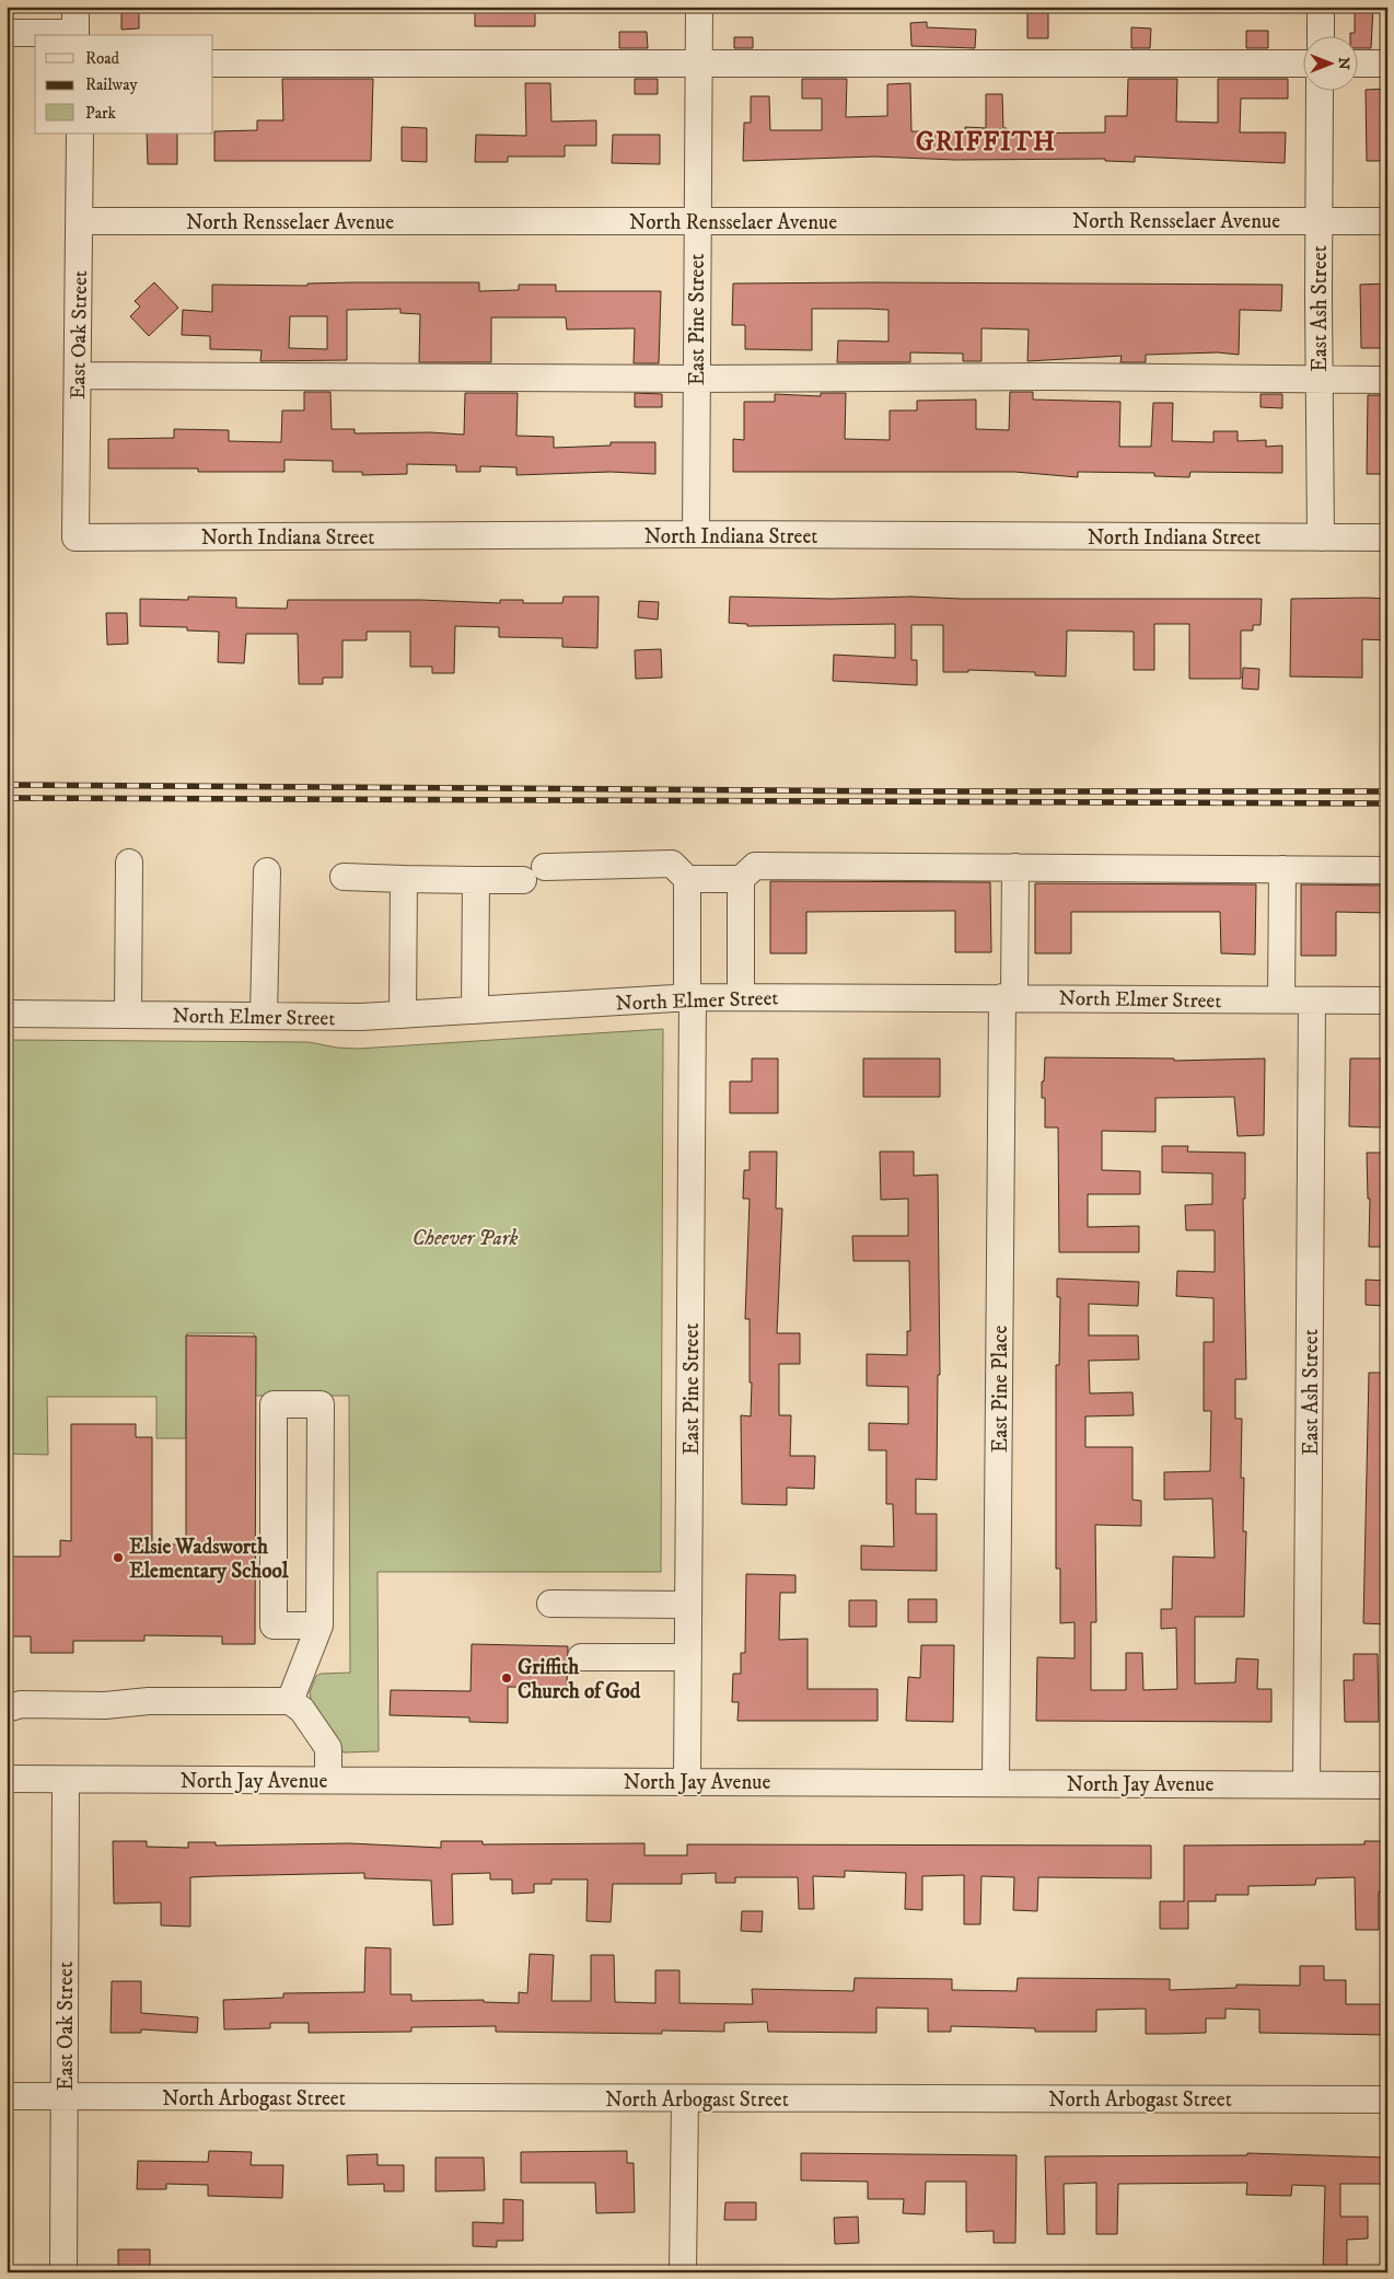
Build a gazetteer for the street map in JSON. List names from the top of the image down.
{
  "streets": {
    "street": [
      "North Rensselaer Avenue",
      "East Ash Street",
      "East Pine Street",
      "East Oak Street",
      "North Indiana Street",
      "North Elmer Street",
      "East Pine Place",
      "North Jay Avenue",
      "North Arbogast Street"
    ]
  },
  "crossings": [
    ["North Rensselaer Avenue", "East Ash Street"],
    ["North Rensselaer Avenue", "East Pine Street"],
    ["North Rensselaer Avenue", "East Oak Street"],
    ["East Ash Street", "North Indiana Street"],
    ["East Ash Street", "North Elmer Street"],
    ["East Ash Street", "North Jay Avenue"],
    ["East Pine Street", "North Indiana Street"],
    ["East Pine Street", "North Elmer Street"],
    ["East Pine Street", "North Jay Avenue"],
    ["East Oak Street", "North Indiana Street"],
    ["East Oak Street", "North Jay Avenue"],
    ["East Oak Street", "North Arbogast Street"],
    ["North Elmer Street", "East Pine Place"],
    ["East Pine Place", "North Jay Avenue"]
  ],
  "districts": ["GRIFFITH"],
  "parks": ["Cheever Park"],
  "places": ["Elsie Wadsworth Elementary School", "Griffith Church of God"],
  "legend": ["Road", "Railway", "Park"],
  "north": "right"
}
